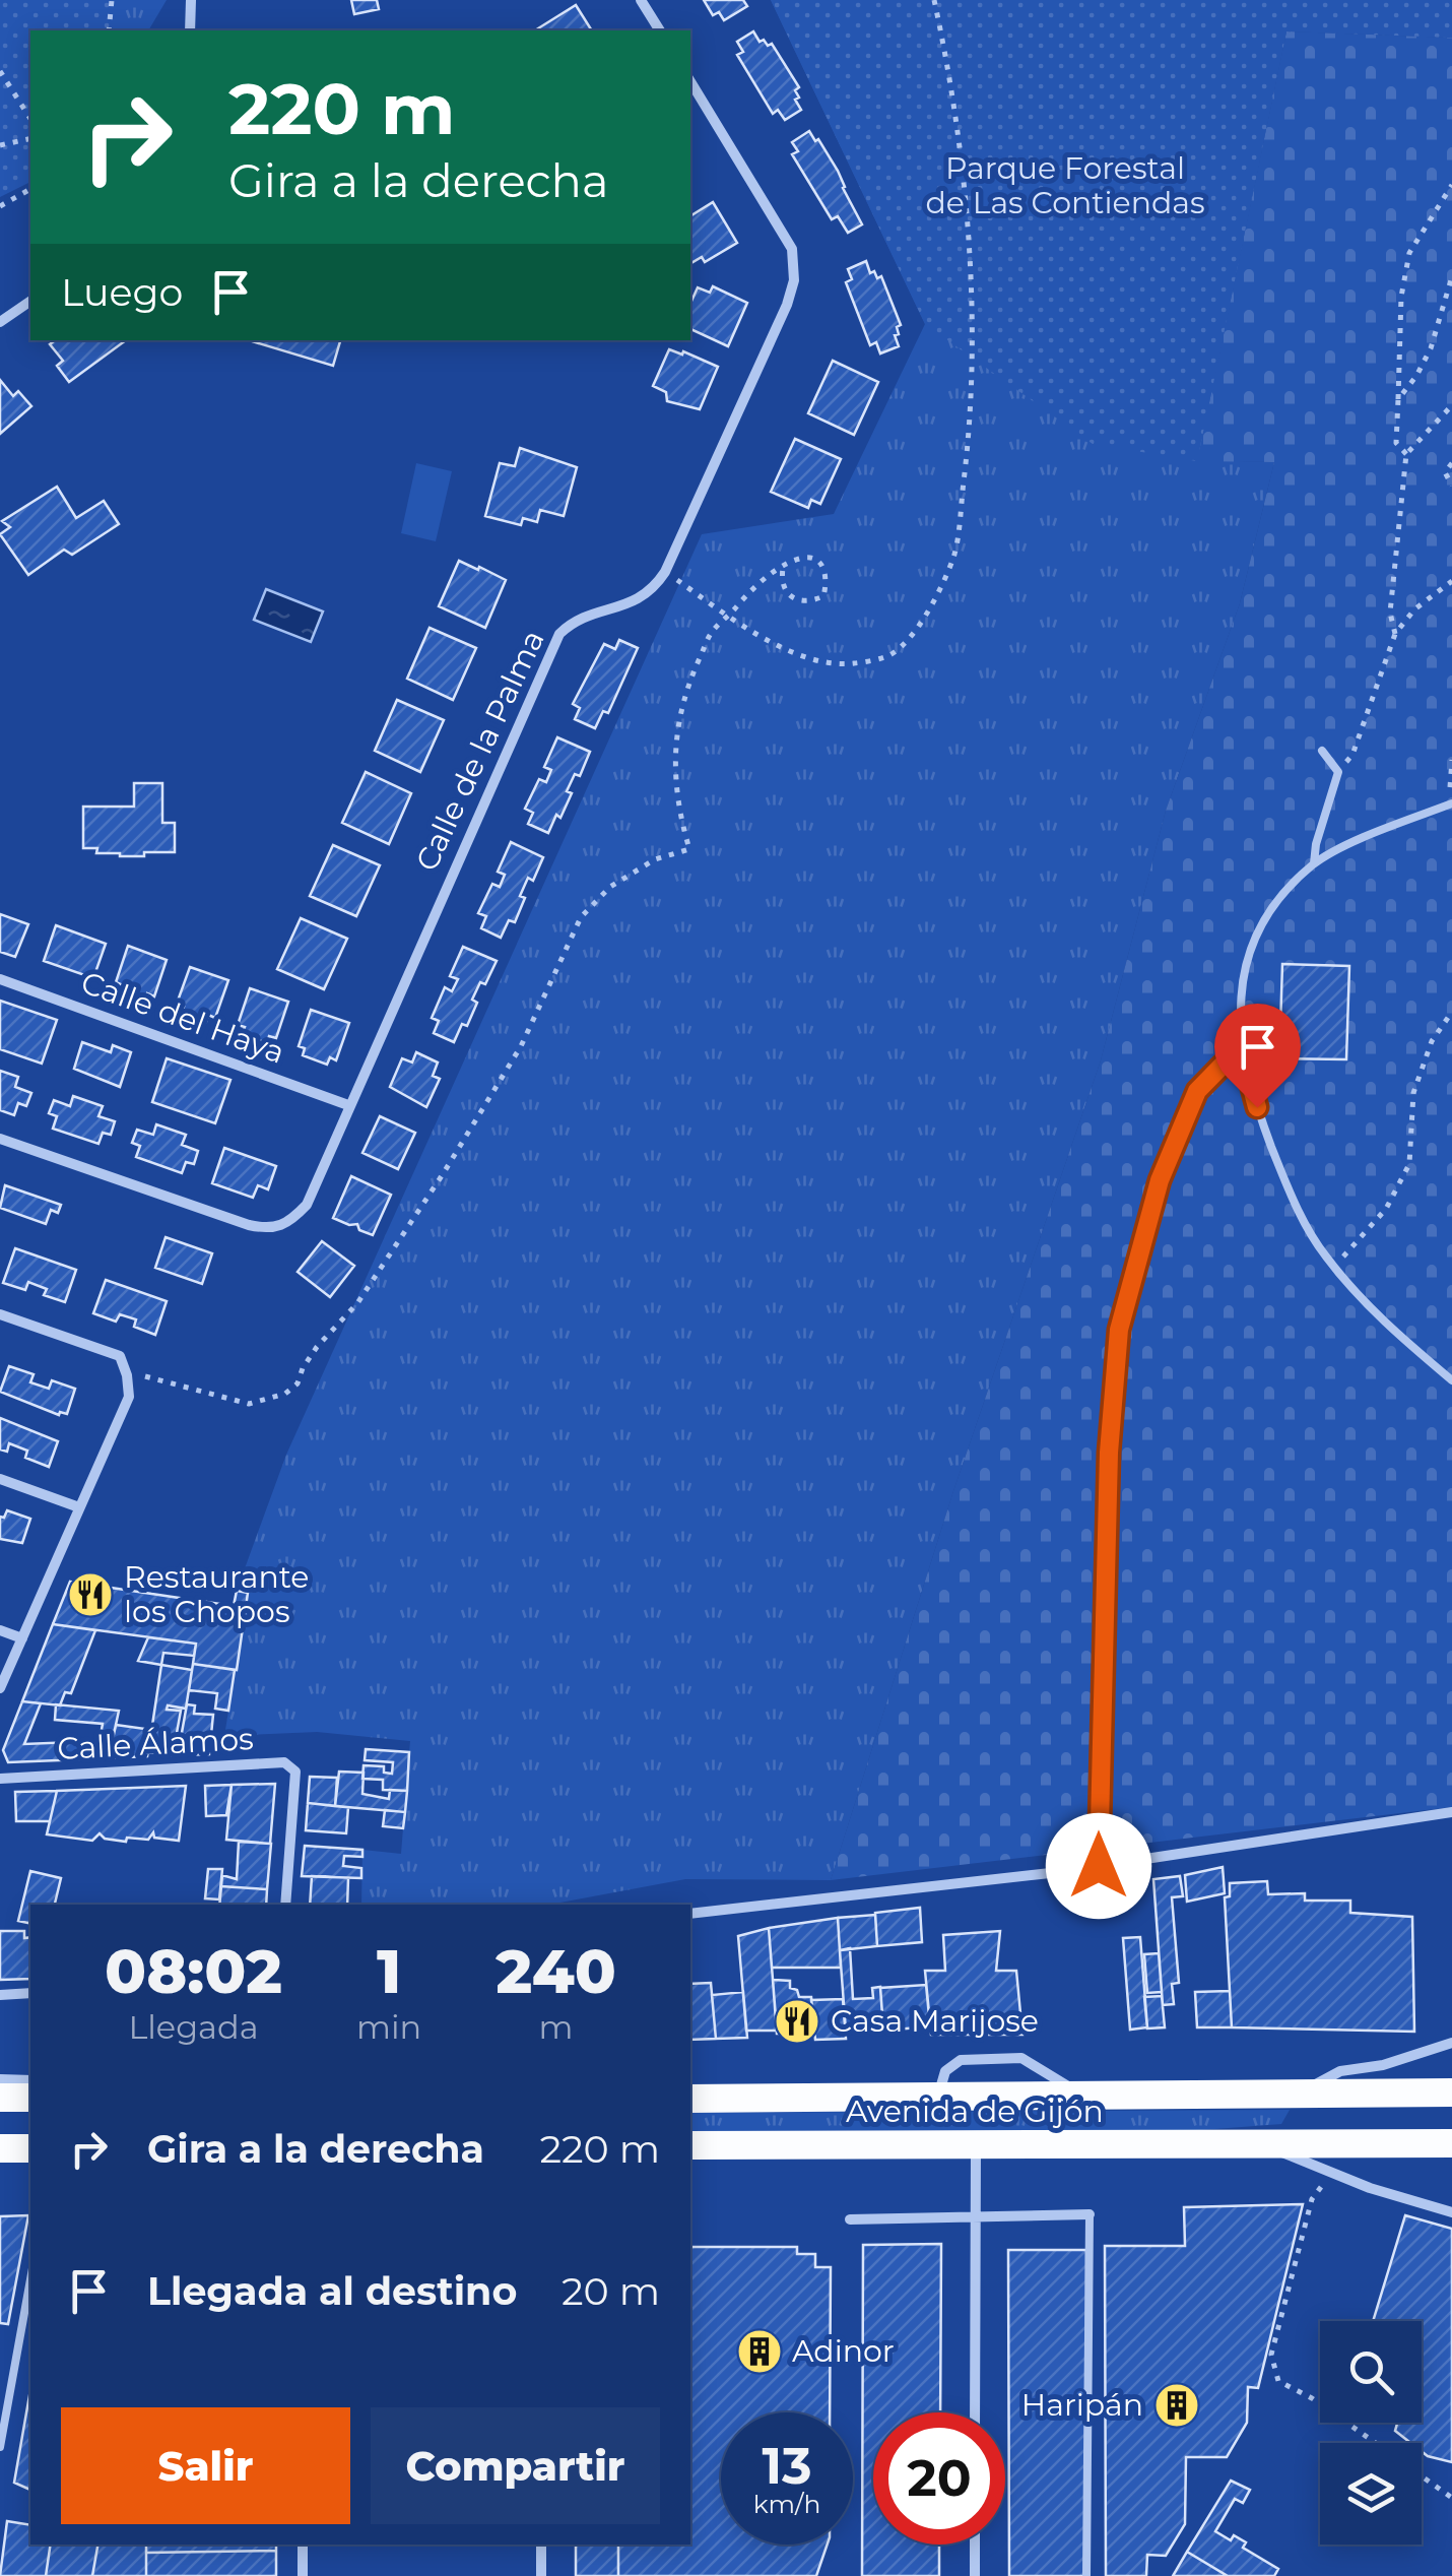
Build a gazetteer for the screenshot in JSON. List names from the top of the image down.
{
  "streets": {
    "highway": ["Avenida de Gijón"],
    "street": ["Calle de la Palma", "Calle del Haya", "Calle Álamos"]
  },
  "crossings": [
    ["Calle de la Palma", "Calle del Haya"]
  ],
  "parks": ["Parque Forestal de Las Contiendas"],
  "places": {
    "restaurant": ["Restaurante los Chopos", "Casa Marijose"],
    "building": ["Adinor", "Haripán"]
  },
  "page": {
    "turn": ["220 m", "Gira a la derecha"],
    "then": "Luego",
    "eta": [
      "08:02",
      "Llegada",
      "1",
      "min",
      "240",
      "m"
    ],
    "list": [
      {
        "name": "Gira a la derecha",
        "value": "220 m"
      },
      {
        "name": "Llegada al destino",
        "value": "20 m"
      }
    ],
    "buttons": ["Salir", "Compartir"],
    "speed": "13 km/h",
    "limit": "20"
  }
}
